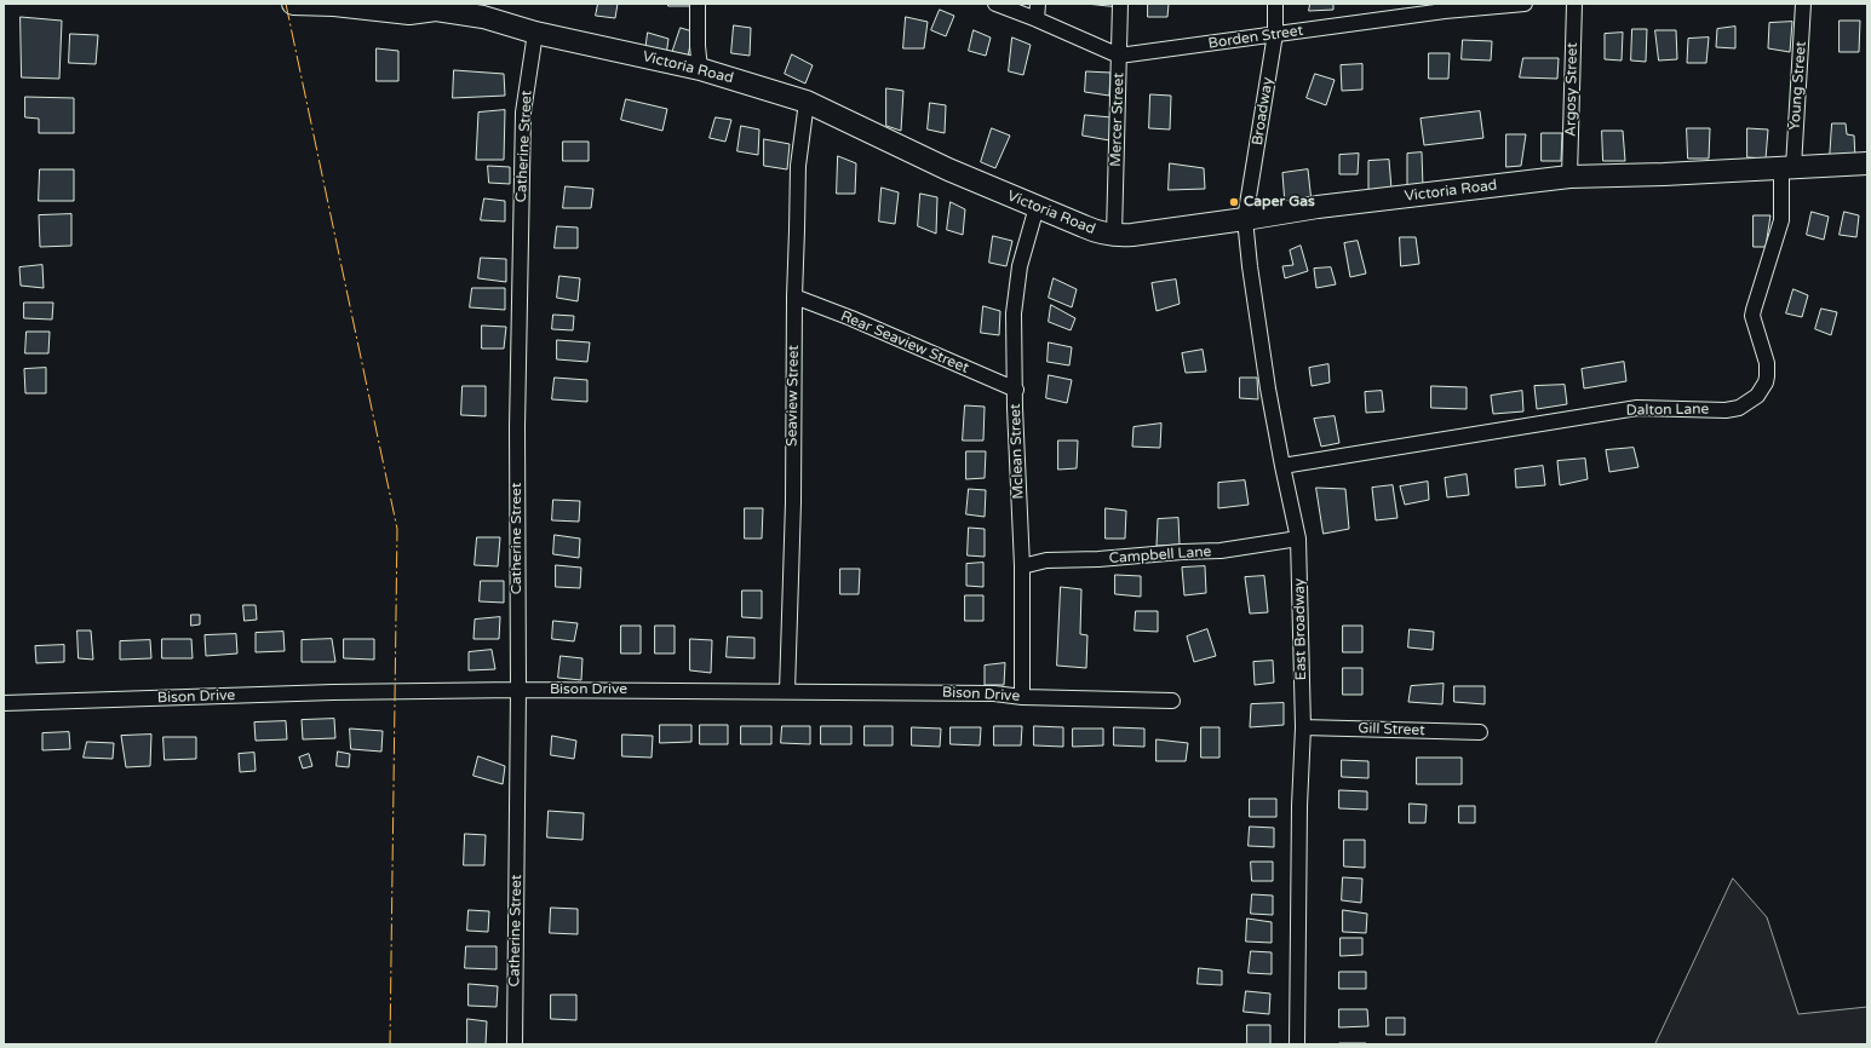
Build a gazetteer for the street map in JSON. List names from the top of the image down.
{
  "streets": {
    "main road": ["Victoria Road"],
    "street": [
      "Borden Street",
      "Young Street",
      "Argosy Street",
      "Broadway",
      "Mercer Street",
      "Catherine Street",
      "Rear Seaview Street",
      "Seaview Street",
      "Dalton Lane",
      "Mclean Street",
      "Campbell Lane",
      "East Broadway",
      "Bison Drive",
      "Gill Street"
    ]
  },
  "crossings": [
    ["Borden Street", "Broadway"],
    ["Borden Street", "Mercer Street"],
    ["Victoria Road", "Young Street"],
    ["Victoria Road", "Argosy Street"],
    ["Victoria Road", "Broadway"],
    ["Victoria Road", "Mercer Street"],
    ["Victoria Road", "Catherine Street"],
    ["Victoria Road", "Seaview Street"],
    ["Victoria Road", "Dalton Lane"],
    ["Victoria Road", "Mclean Street"],
    ["Victoria Road", "East Broadway"],
    ["Young Street", "Dalton Lane"],
    ["Broadway", "East Broadway"],
    ["Catherine Street", "Bison Drive"],
    ["Rear Seaview Street", "Seaview Street"],
    ["Rear Seaview Street", "Mclean Street"],
    ["Seaview Street", "Bison Drive"],
    ["Dalton Lane", "East Broadway"],
    ["Mclean Street", "Campbell Lane"],
    ["Mclean Street", "Bison Drive"],
    ["Campbell Lane", "East Broadway"],
    ["East Broadway", "Gill Street"]
  ],
  "places": ["Caper Gas"]
}
